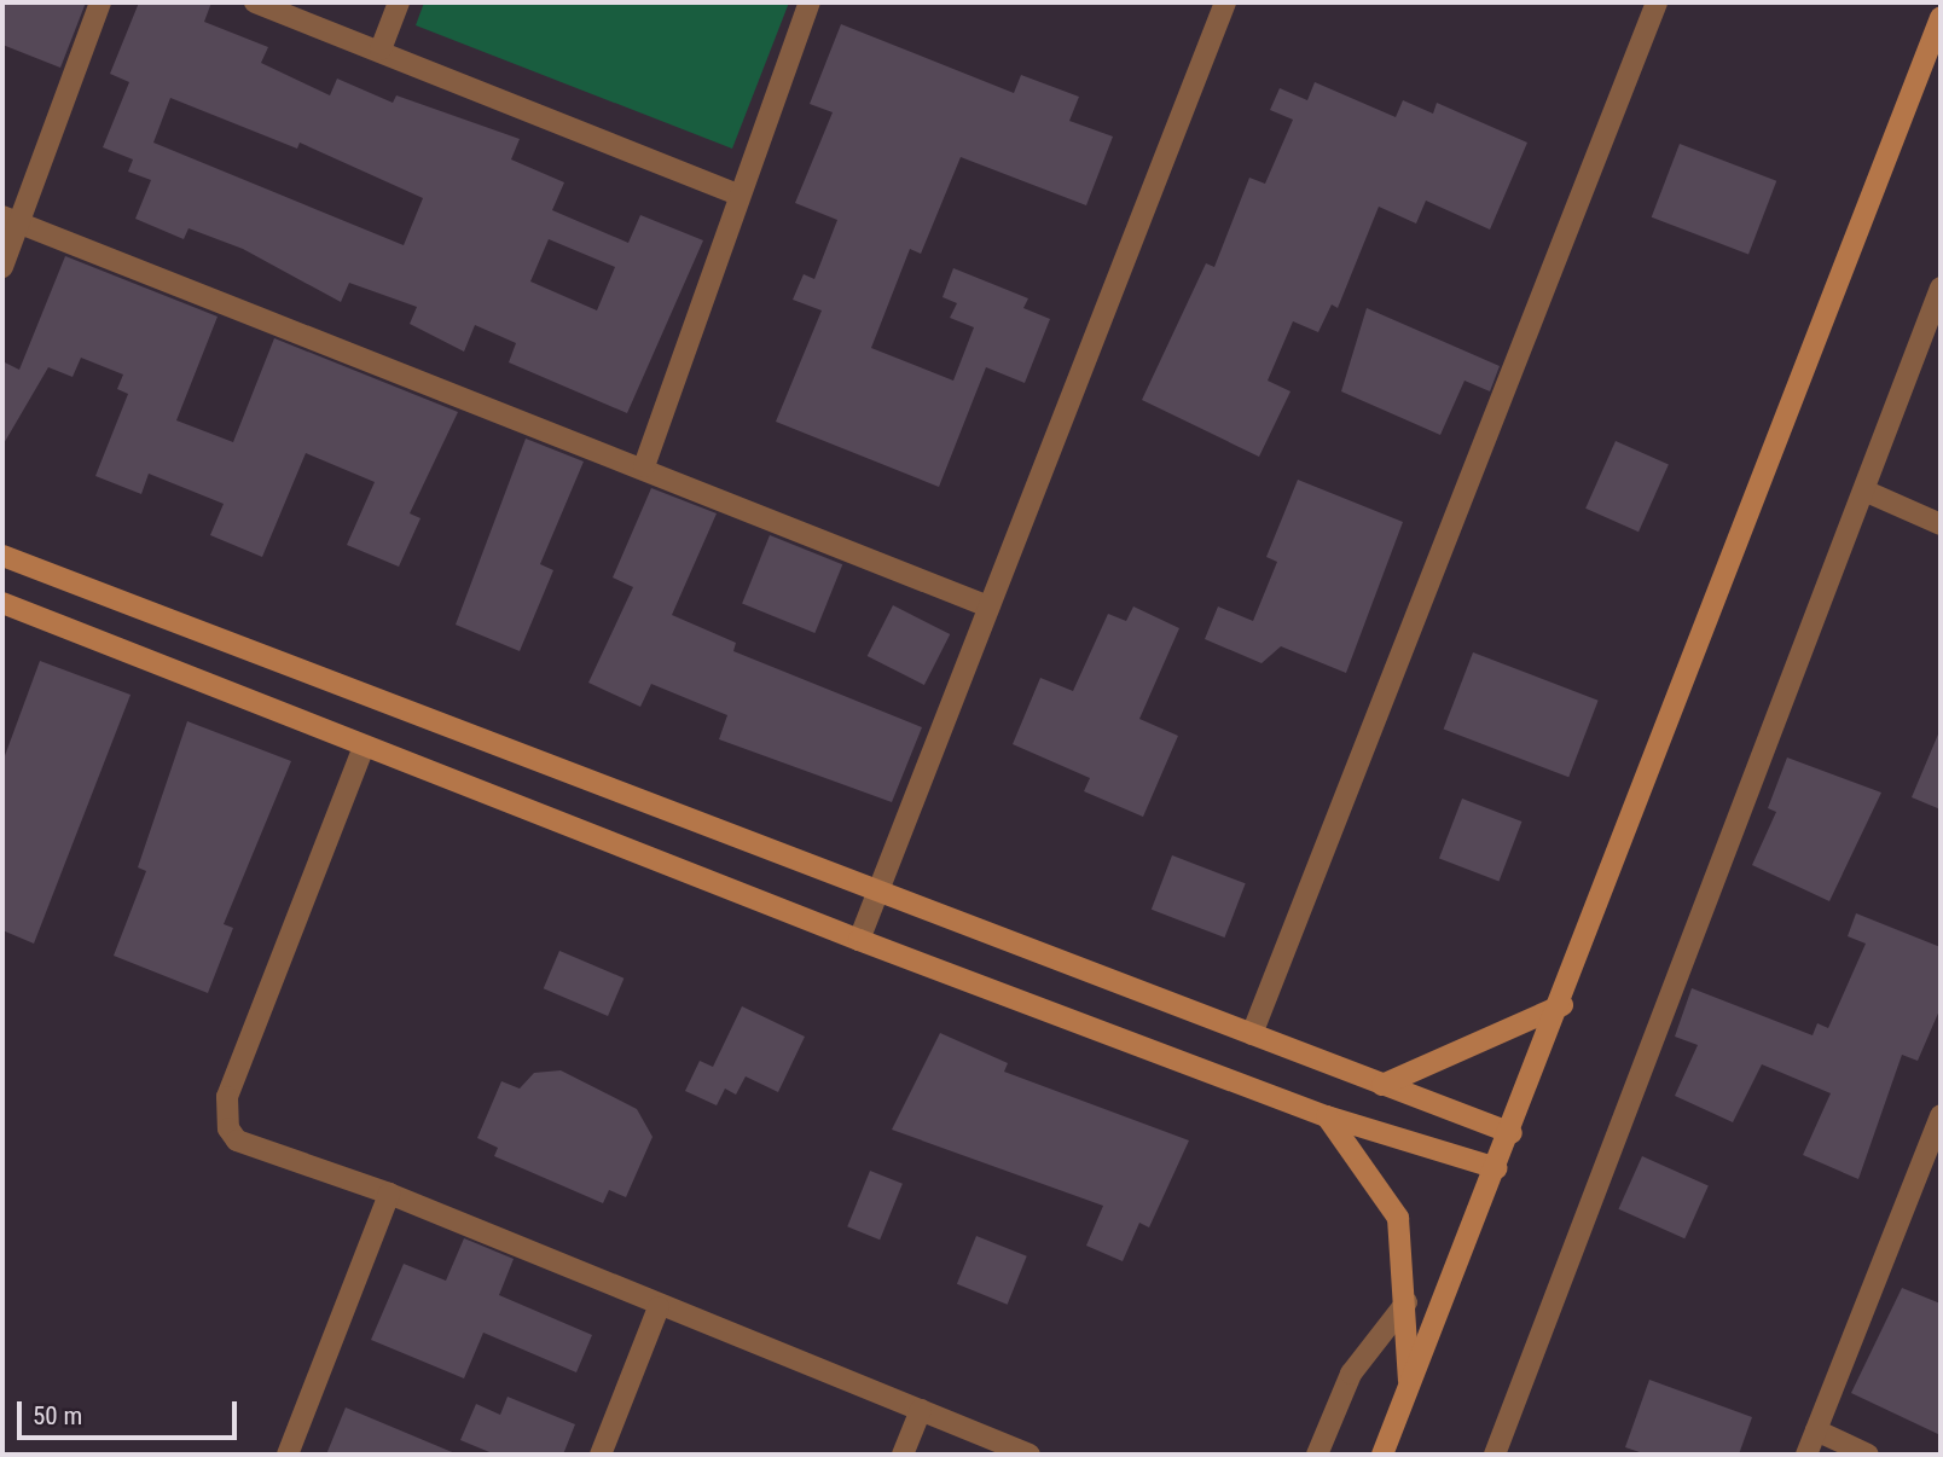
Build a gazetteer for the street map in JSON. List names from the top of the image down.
{
  "scale_bar": "50 m"
}
